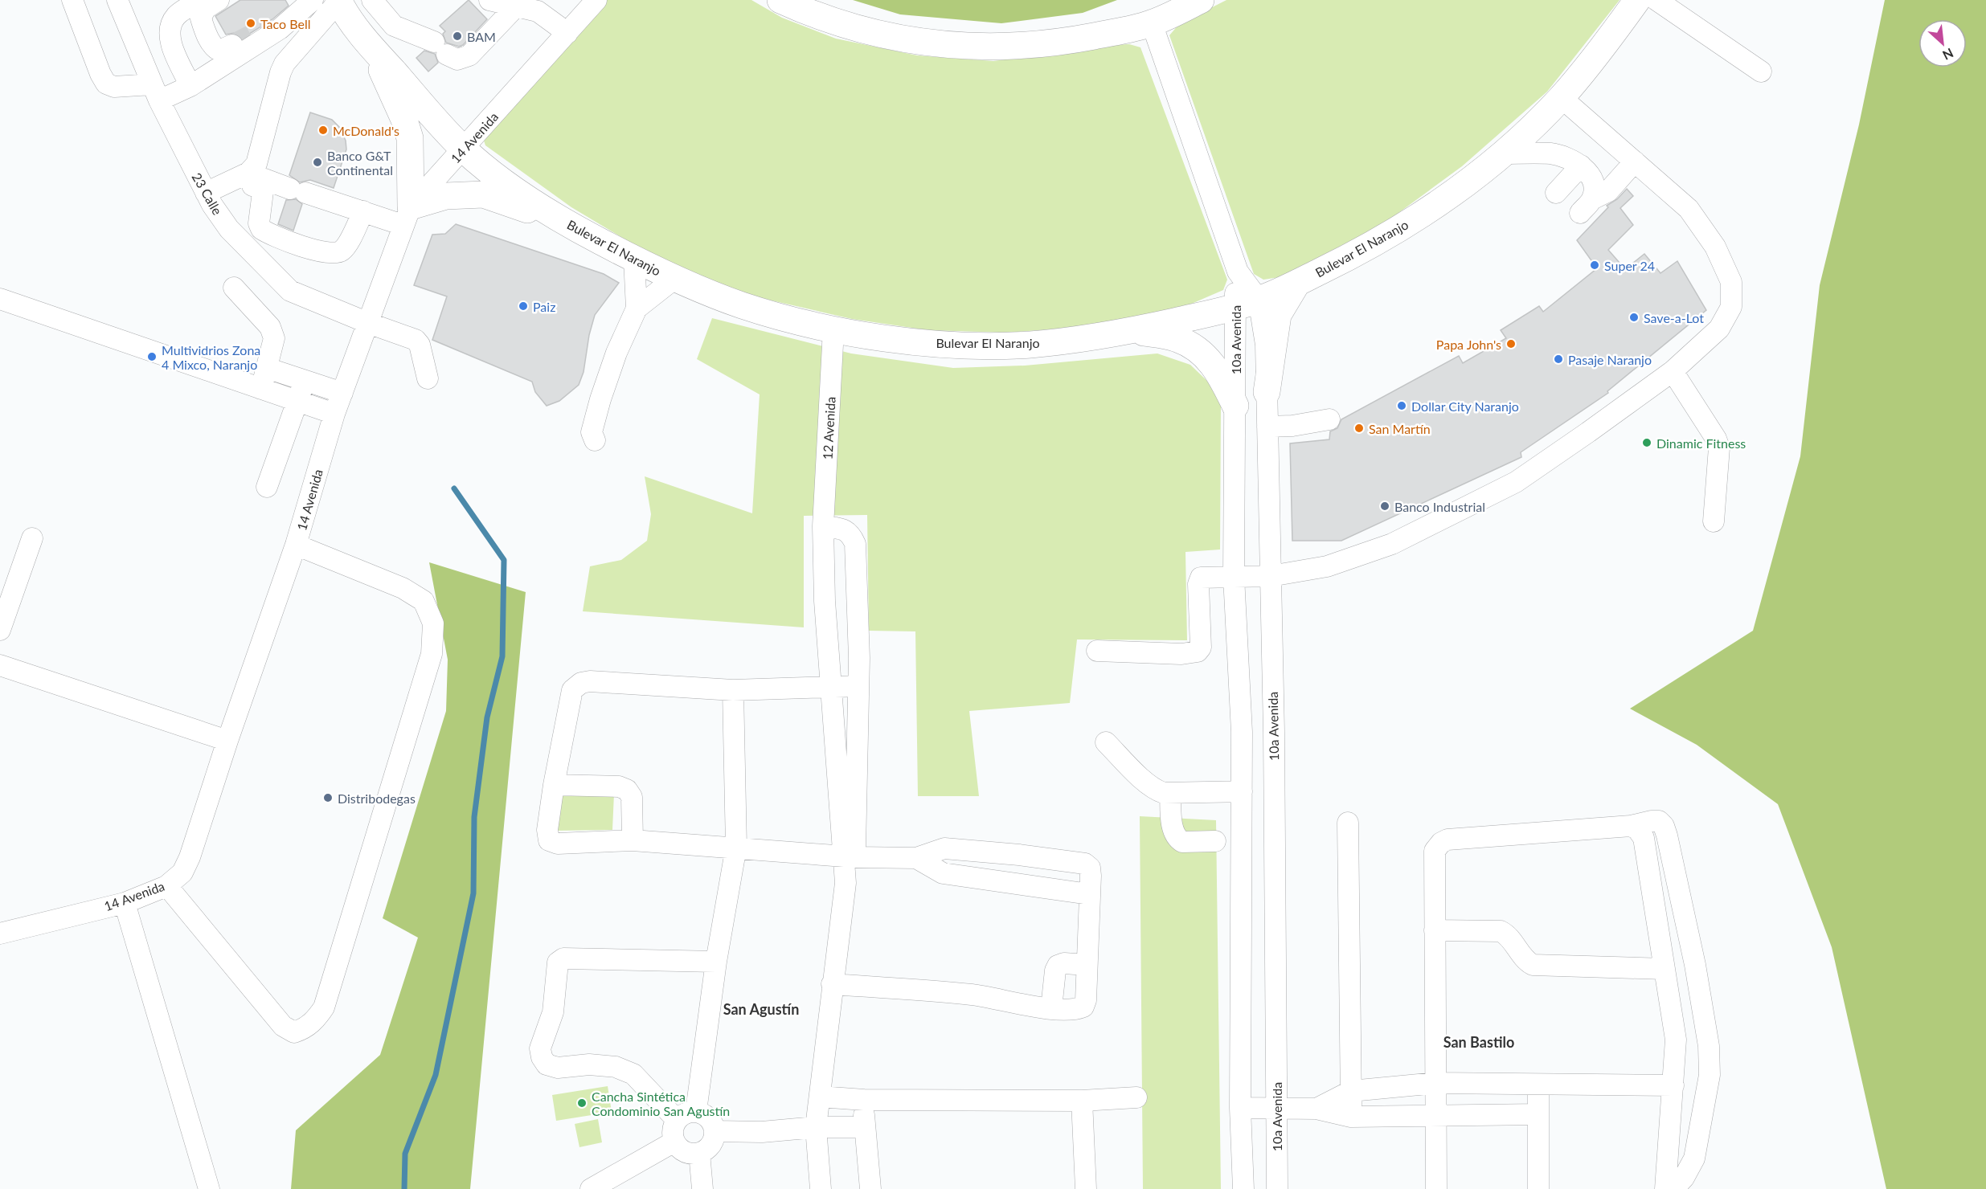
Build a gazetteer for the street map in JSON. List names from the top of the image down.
{
  "streets": {
    "main road": ["Bulevar El Naranjo"],
    "street": [
      "14 Avenida",
      "23 Calle",
      "10a Avenida",
      "12 Avenida"
    ]
  },
  "crossings": [
    ["14 Avenida", "23 Calle"],
    ["14 Avenida", "Bulevar El Naranjo"],
    ["Bulevar El Naranjo", "10a Avenida"],
    ["Bulevar El Naranjo", "12 Avenida"]
  ],
  "districts": ["San Agustín", "San Bastilo"],
  "places": [
    "Taco Bell",
    "BAM",
    "McDonald's",
    "Banco G&T Continental",
    "Super 24",
    "Paiz",
    "Save-a-Lot",
    "Papa John's",
    "Multividrios Zona 4 Mixco, Naranjo",
    "Pasaje Naranjo",
    "Dollar City Naranjo",
    "San Martín",
    "Dinamic Fitness",
    "Banco Industrial",
    "Distribodegas",
    "Cancha Sintética Condominio San Agustín"
  ],
  "north": "bottom right"
}
